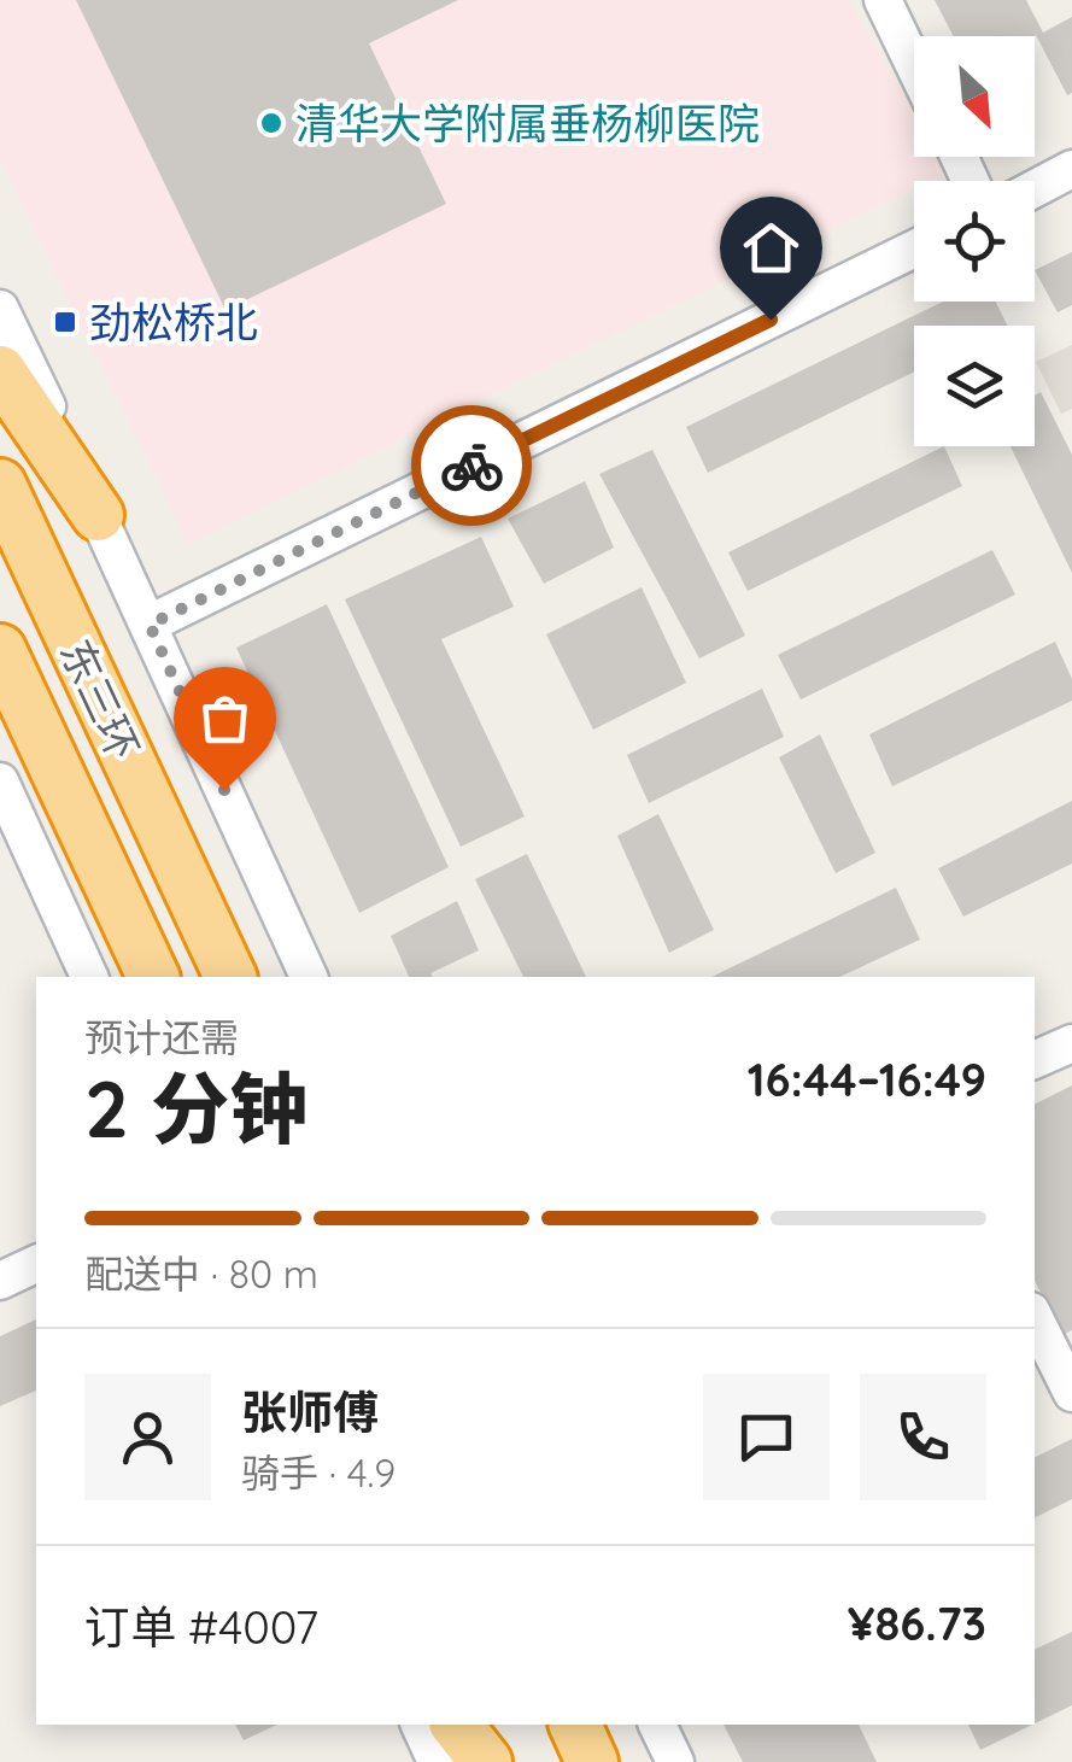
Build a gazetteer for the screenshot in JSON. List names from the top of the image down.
{
  "streets": {
    "highway": ["东三环"]
  },
  "places": {
    "other": ["清华大学附属垂杨柳医院"],
    "transit": ["劲松桥北"]
  },
  "north": "bottom right",
  "page": {
    "heading": ["2 分钟", "预计还需", "16:44–16:49"],
    "panel": [
      "张师傅",
      "骑手 · 4.9",
      "订单 #4007",
      "¥86.73"
    ],
    "bar": "配送中 · 80 m"
  }
}
